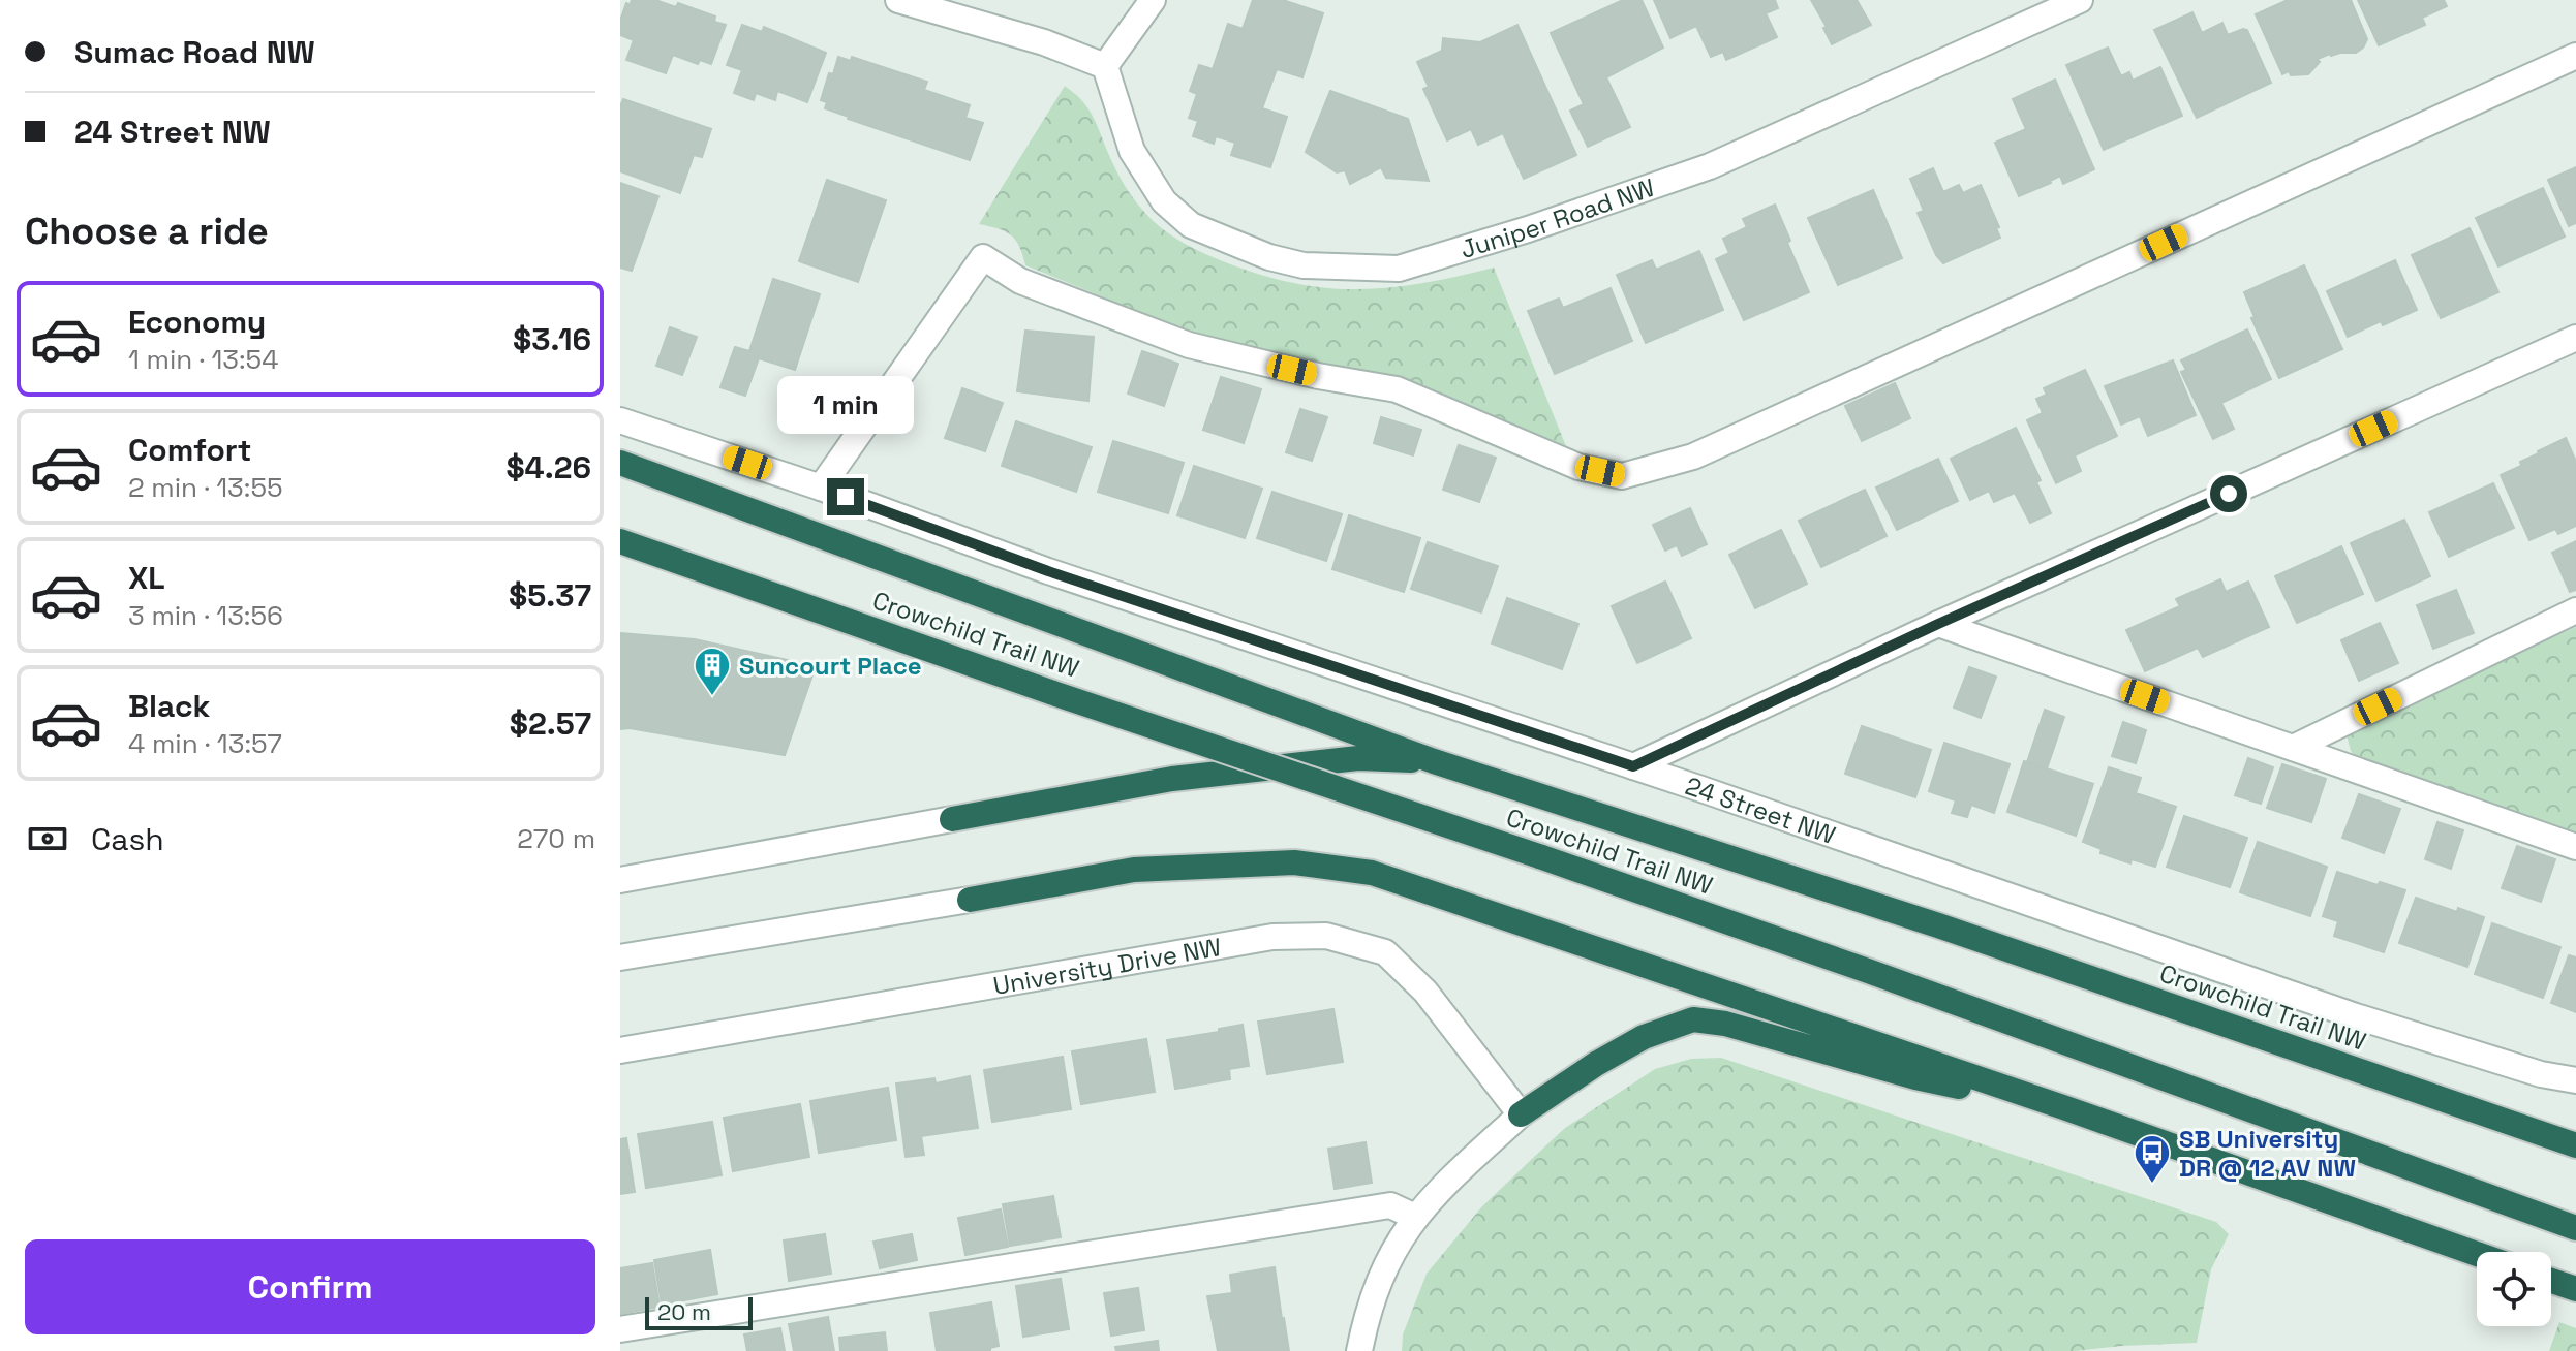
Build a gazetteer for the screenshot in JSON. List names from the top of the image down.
{
  "streets": {
    "highway": ["Crowchild Trail NW"],
    "street": ["Juniper Road NW", "24 Street NW", "University Drive NW"]
  },
  "places": {
    "building": ["Suncourt Place"],
    "bus stop": ["SB University DR @ 12 AV NW"]
  },
  "scale_bar": "20 m",
  "page": {
    "banner": ["Sumac Road NW", "24 Street NW"],
    "heading": "Choose a ride",
    "list": [
      {
        "name": "Economy",
        "note": "1 min · 13:54",
        "value": "$3.16"
      },
      {
        "name": "Comfort",
        "note": "2 min · 13:55",
        "value": "$4.26"
      },
      {
        "name": "XL",
        "note": "3 min · 13:56",
        "value": "$5.37"
      },
      {
        "name": "Black",
        "note": "4 min · 13:57",
        "value": "$2.57"
      }
    ],
    "bubble": "1 min",
    "pay": ["Cash", "270 m"],
    "buttons": "Confirm",
    "scale": "20 m"
  }
}
